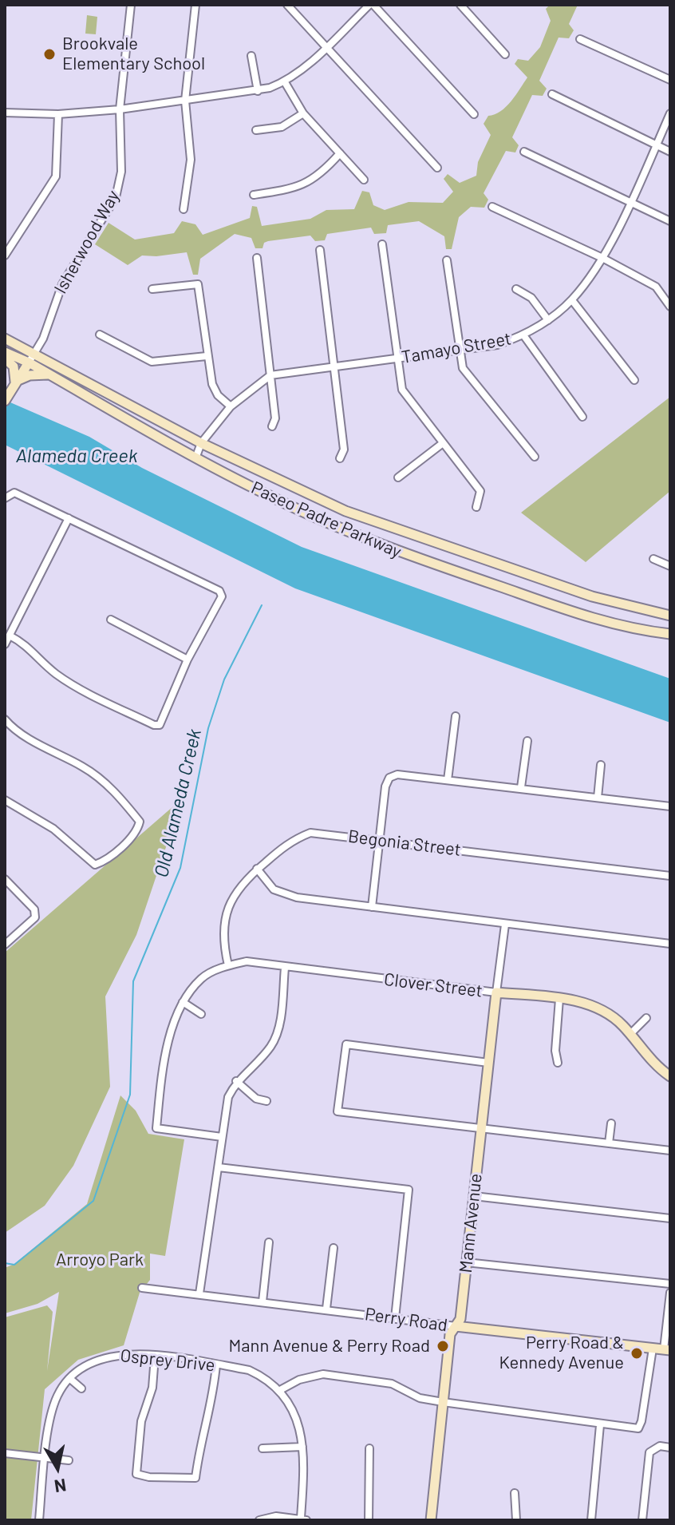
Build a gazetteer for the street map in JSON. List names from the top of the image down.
{
  "streets": {
    "main road": [
      "Isherwood Way",
      "Paseo Padre Parkway",
      "Clover Street",
      "Mann Avenue",
      "Perry Road"
    ],
    "street": ["Tamayo Street", "Begonia Street", "Osprey Drive"]
  },
  "crossings": [
    ["Isherwood Way", "Paseo Padre Parkway"],
    ["Begonia Street", "Clover Street"],
    ["Clover Street", "Mann Avenue"],
    ["Mann Avenue", "Perry Road"]
  ],
  "water": ["Alameda Creek", "Old Alameda Creek"],
  "parks": ["Arroyo Park"],
  "places": ["Brookvale Elementary School", "Mann Avenue & Perry Road", "Perry Road & Kennedy Avenue"],
  "north": "bottom"
}
